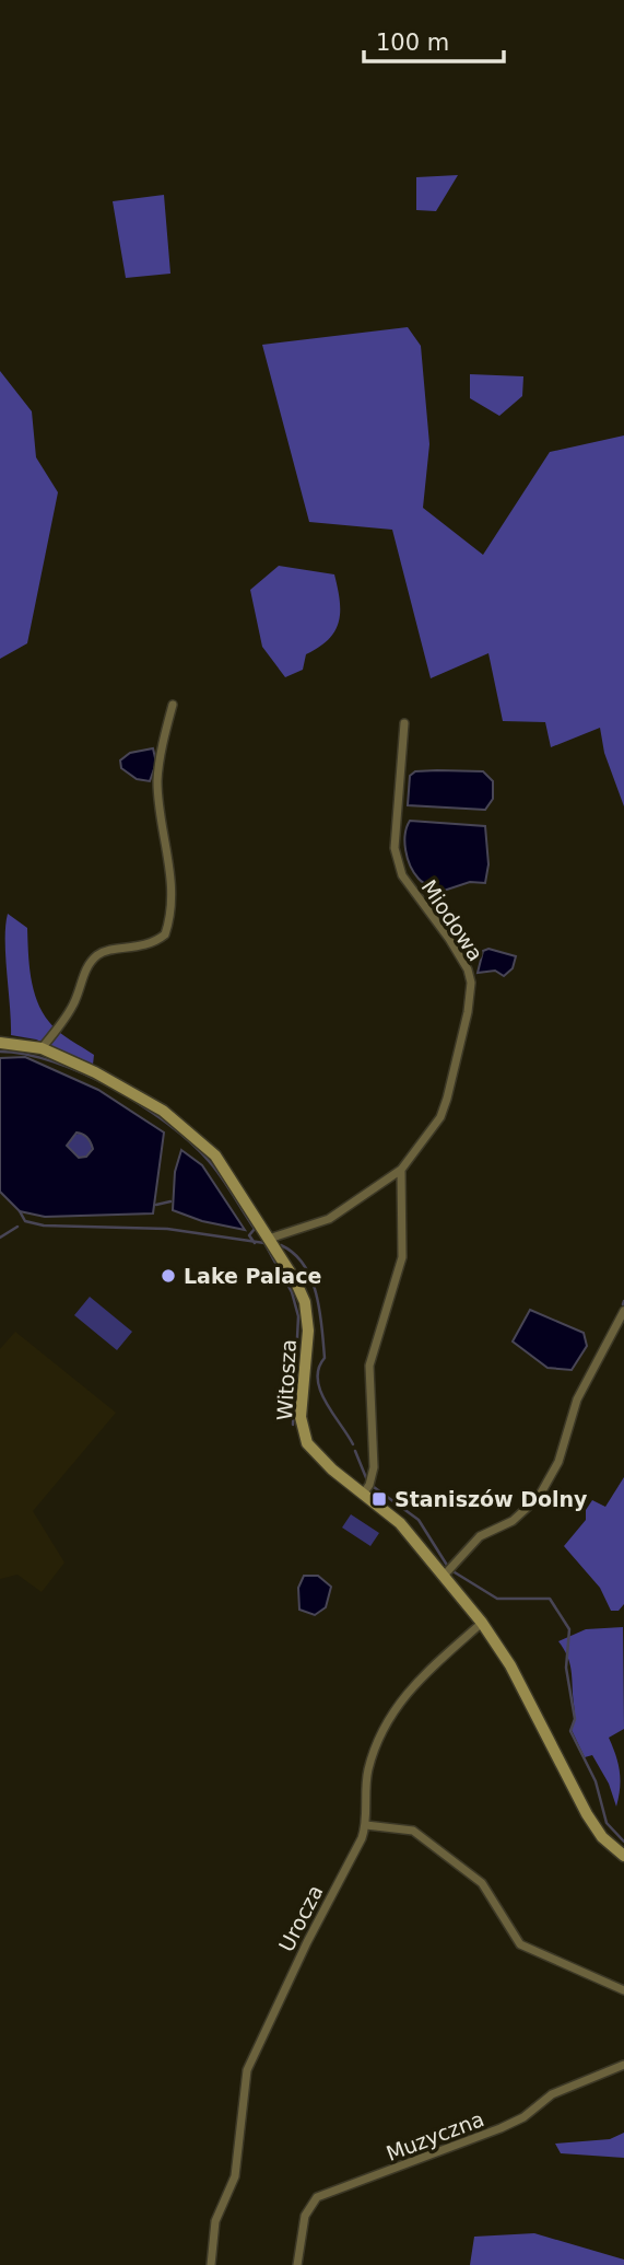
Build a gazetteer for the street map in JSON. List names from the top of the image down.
{
  "streets": {
    "street": [
      "Miodowa",
      "Witosza",
      "Urocza",
      "Muzyczna"
    ]
  },
  "crossings": [
    ["Miodowa", "Witosza"],
    ["Witosza", "Urocza"]
  ],
  "places": {
    "other": ["Lake Palace"],
    "transit": ["Staniszów Dolny"]
  },
  "scale_bar": "100 m"
}
